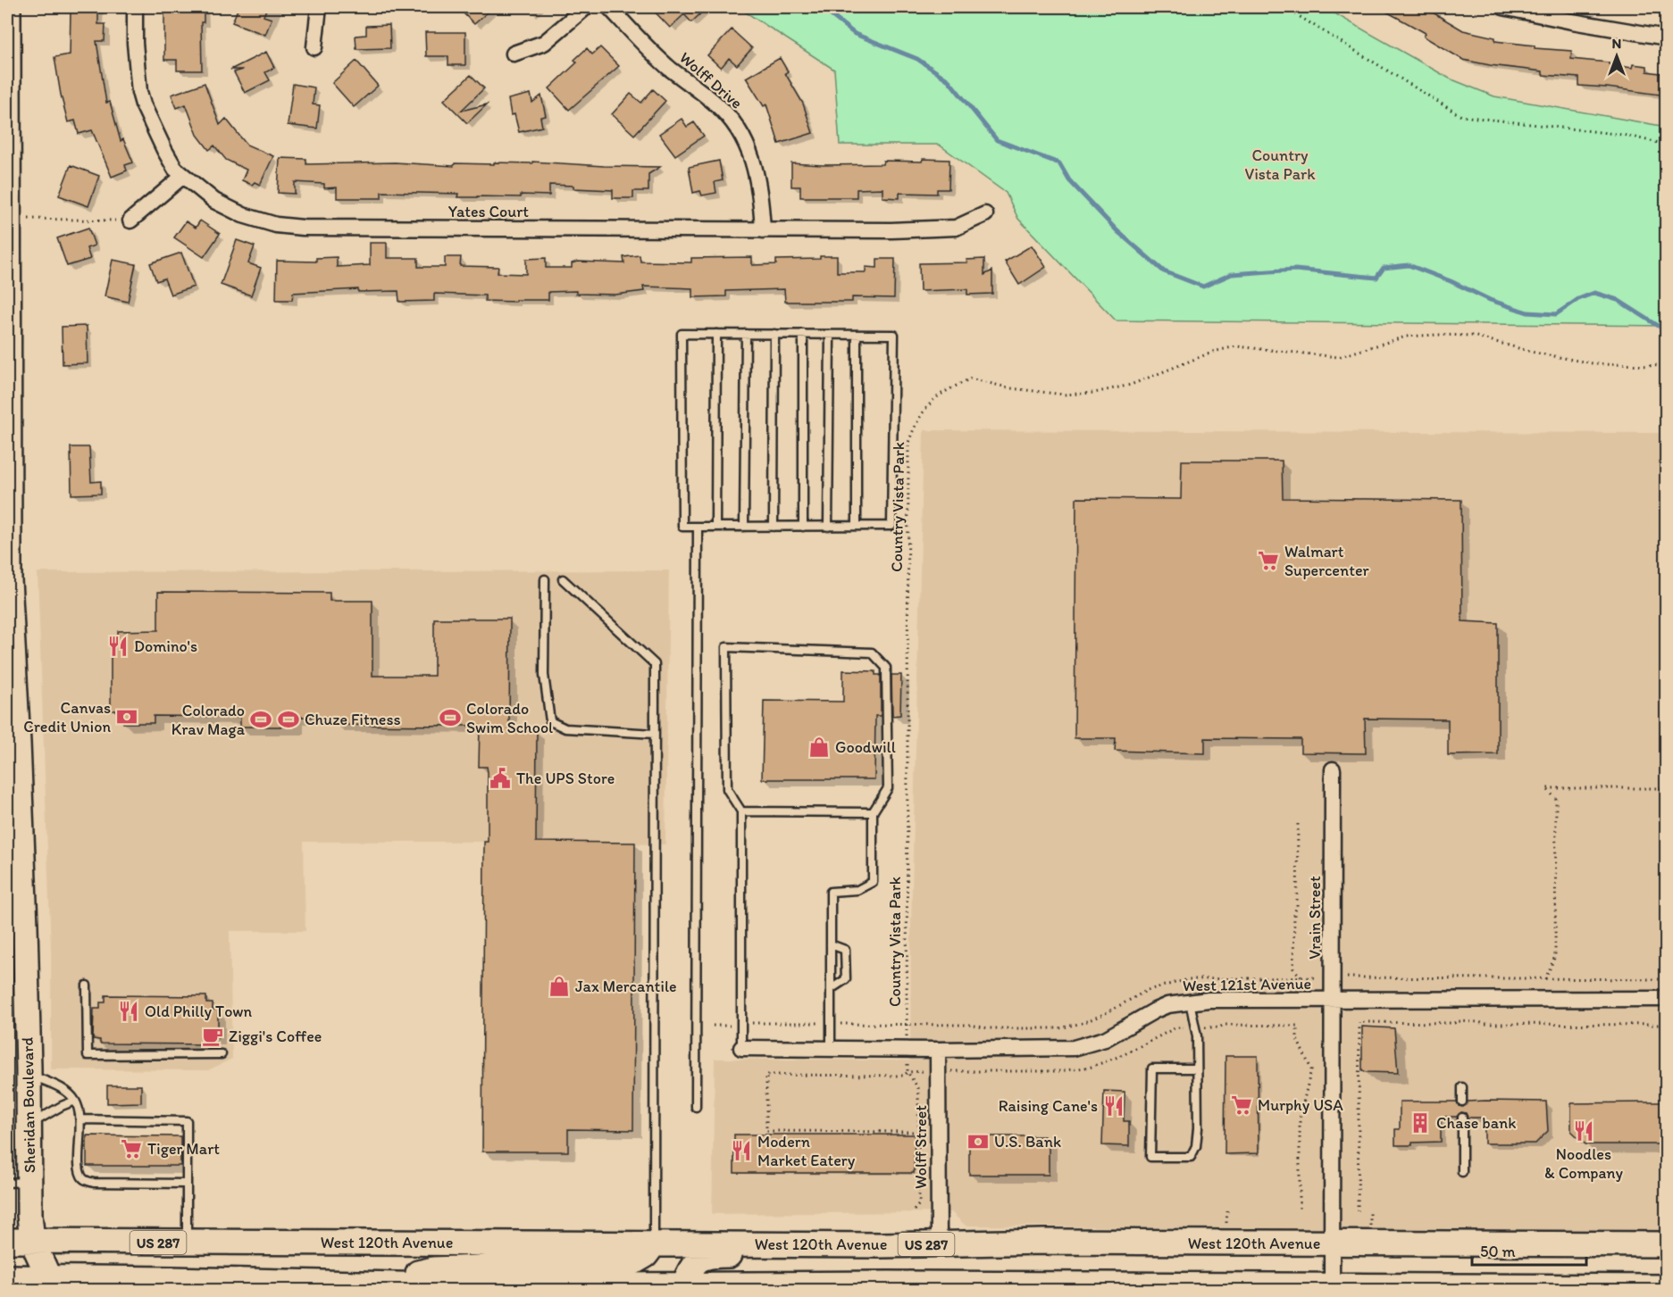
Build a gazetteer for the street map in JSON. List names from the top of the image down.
{
  "streets": {
    "main road": ["Sheridan Boulevard", "US 287", "West 120th Avenue"],
    "street": [
      "Wolff Drive",
      "Yates Court",
      "Vrain Street",
      "West 121st Avenue",
      "Wolff Street"
    ],
    "path": ["Country Vista Park"]
  },
  "crossings": [
    ["Wolff Drive", "Yates Court"],
    ["Country Vista Park", "West 121st Avenue"],
    ["Vrain Street", "West 121st Avenue"],
    ["Vrain Street", "West 120th Avenue"],
    ["West 121st Avenue", "Wolff Street"],
    ["Sheridan Boulevard", "West 120th Avenue"],
    ["Wolff Street", "West 120th Avenue"]
  ],
  "parks": ["Country Vista Park"],
  "places": {
    "supermarket": ["Walmart Supercenter", "Murphy USA", "Tiger Mart"],
    "restaurant": [
      "Domino's",
      "Old Philly Town",
      "Raising Cane's",
      "Noodles & Company",
      "Modern Market Eatery"
    ],
    "bank": ["Canvas Credit Union", "U.S. Bank"],
    "sports": ["Colorado Swim School", "Colorado Krav Maga", "Chuze Fitness"],
    "shop": ["Goodwill", "Jax Mercantile"],
    "public building": ["The UPS Store"],
    "cafe": ["Ziggi's Coffee"],
    "building": ["Chase bank"]
  },
  "scale_bar": "50 m",
  "north": "top"
}
